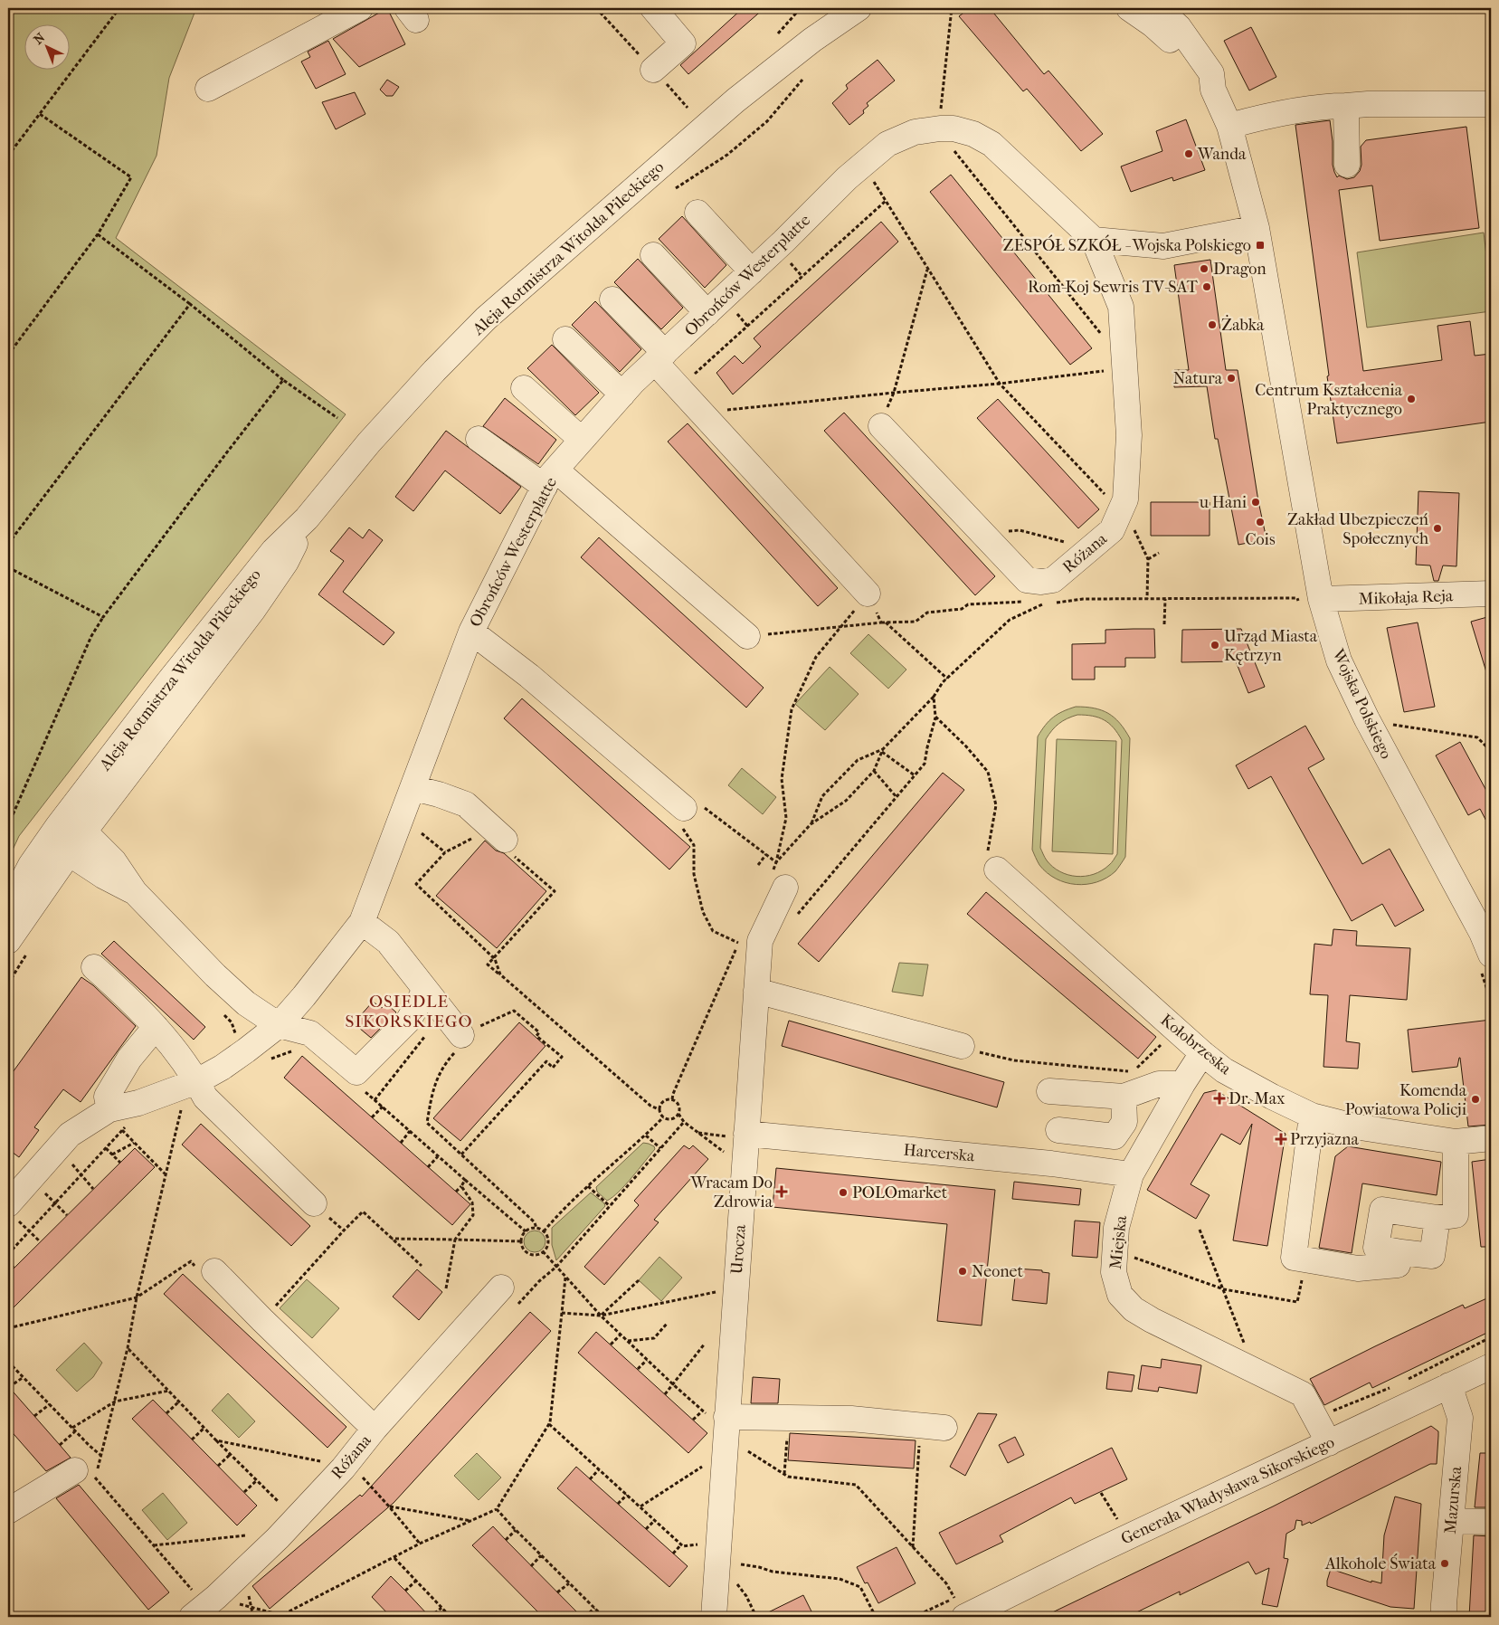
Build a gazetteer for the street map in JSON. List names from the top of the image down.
{
  "streets": {
    "street": [
      "Aleja Rotmistrza Witolda Pileckiego",
      "Obrońców Westerplatte",
      "Różana",
      "Mikołaja Reja",
      "Wojska Polskiego",
      "Kołobrzeska",
      "Harcerska",
      "Miejska",
      "Urocza",
      "Generała Władysława Sikorskiego",
      "Mazurska"
    ]
  },
  "crossings": [
    ["Obrońców Westerplatte", "Różana"],
    ["Mikołaja Reja", "Wojska Polskiego"],
    ["Kołobrzeska", "Miejska"],
    ["Harcerska", "Miejska"],
    ["Harcerska", "Urocza"],
    ["Miejska", "Generała Władysława Sikorskiego"],
    ["Generała Władysława Sikorskiego", "Mazurska"]
  ],
  "districts": ["OSIEDLE SIKORSKIEGO"],
  "places": {
    "other": [
      "Wanda",
      "Dragon",
      "Rom-Koj Sewris TV-SAT",
      "Żabka",
      "Natura",
      "Centrum Kształcenia Praktycznego",
      "u Hani",
      "Cois",
      "Zakład Ubezpieczeń Społecznych",
      "Urząd Miasta Kętrzyn",
      "Komenda Powiatowa Policji",
      "POLOmarket",
      "Neonet",
      "Alkohole Świata"
    ],
    "transit": ["ZESPÓŁ SZKÓŁ - Wojska Polskiego"],
    "health": ["Dr. Max", "Przyjazna", "Wracam Do Zdrowia"]
  },
  "north": "top left"
}
